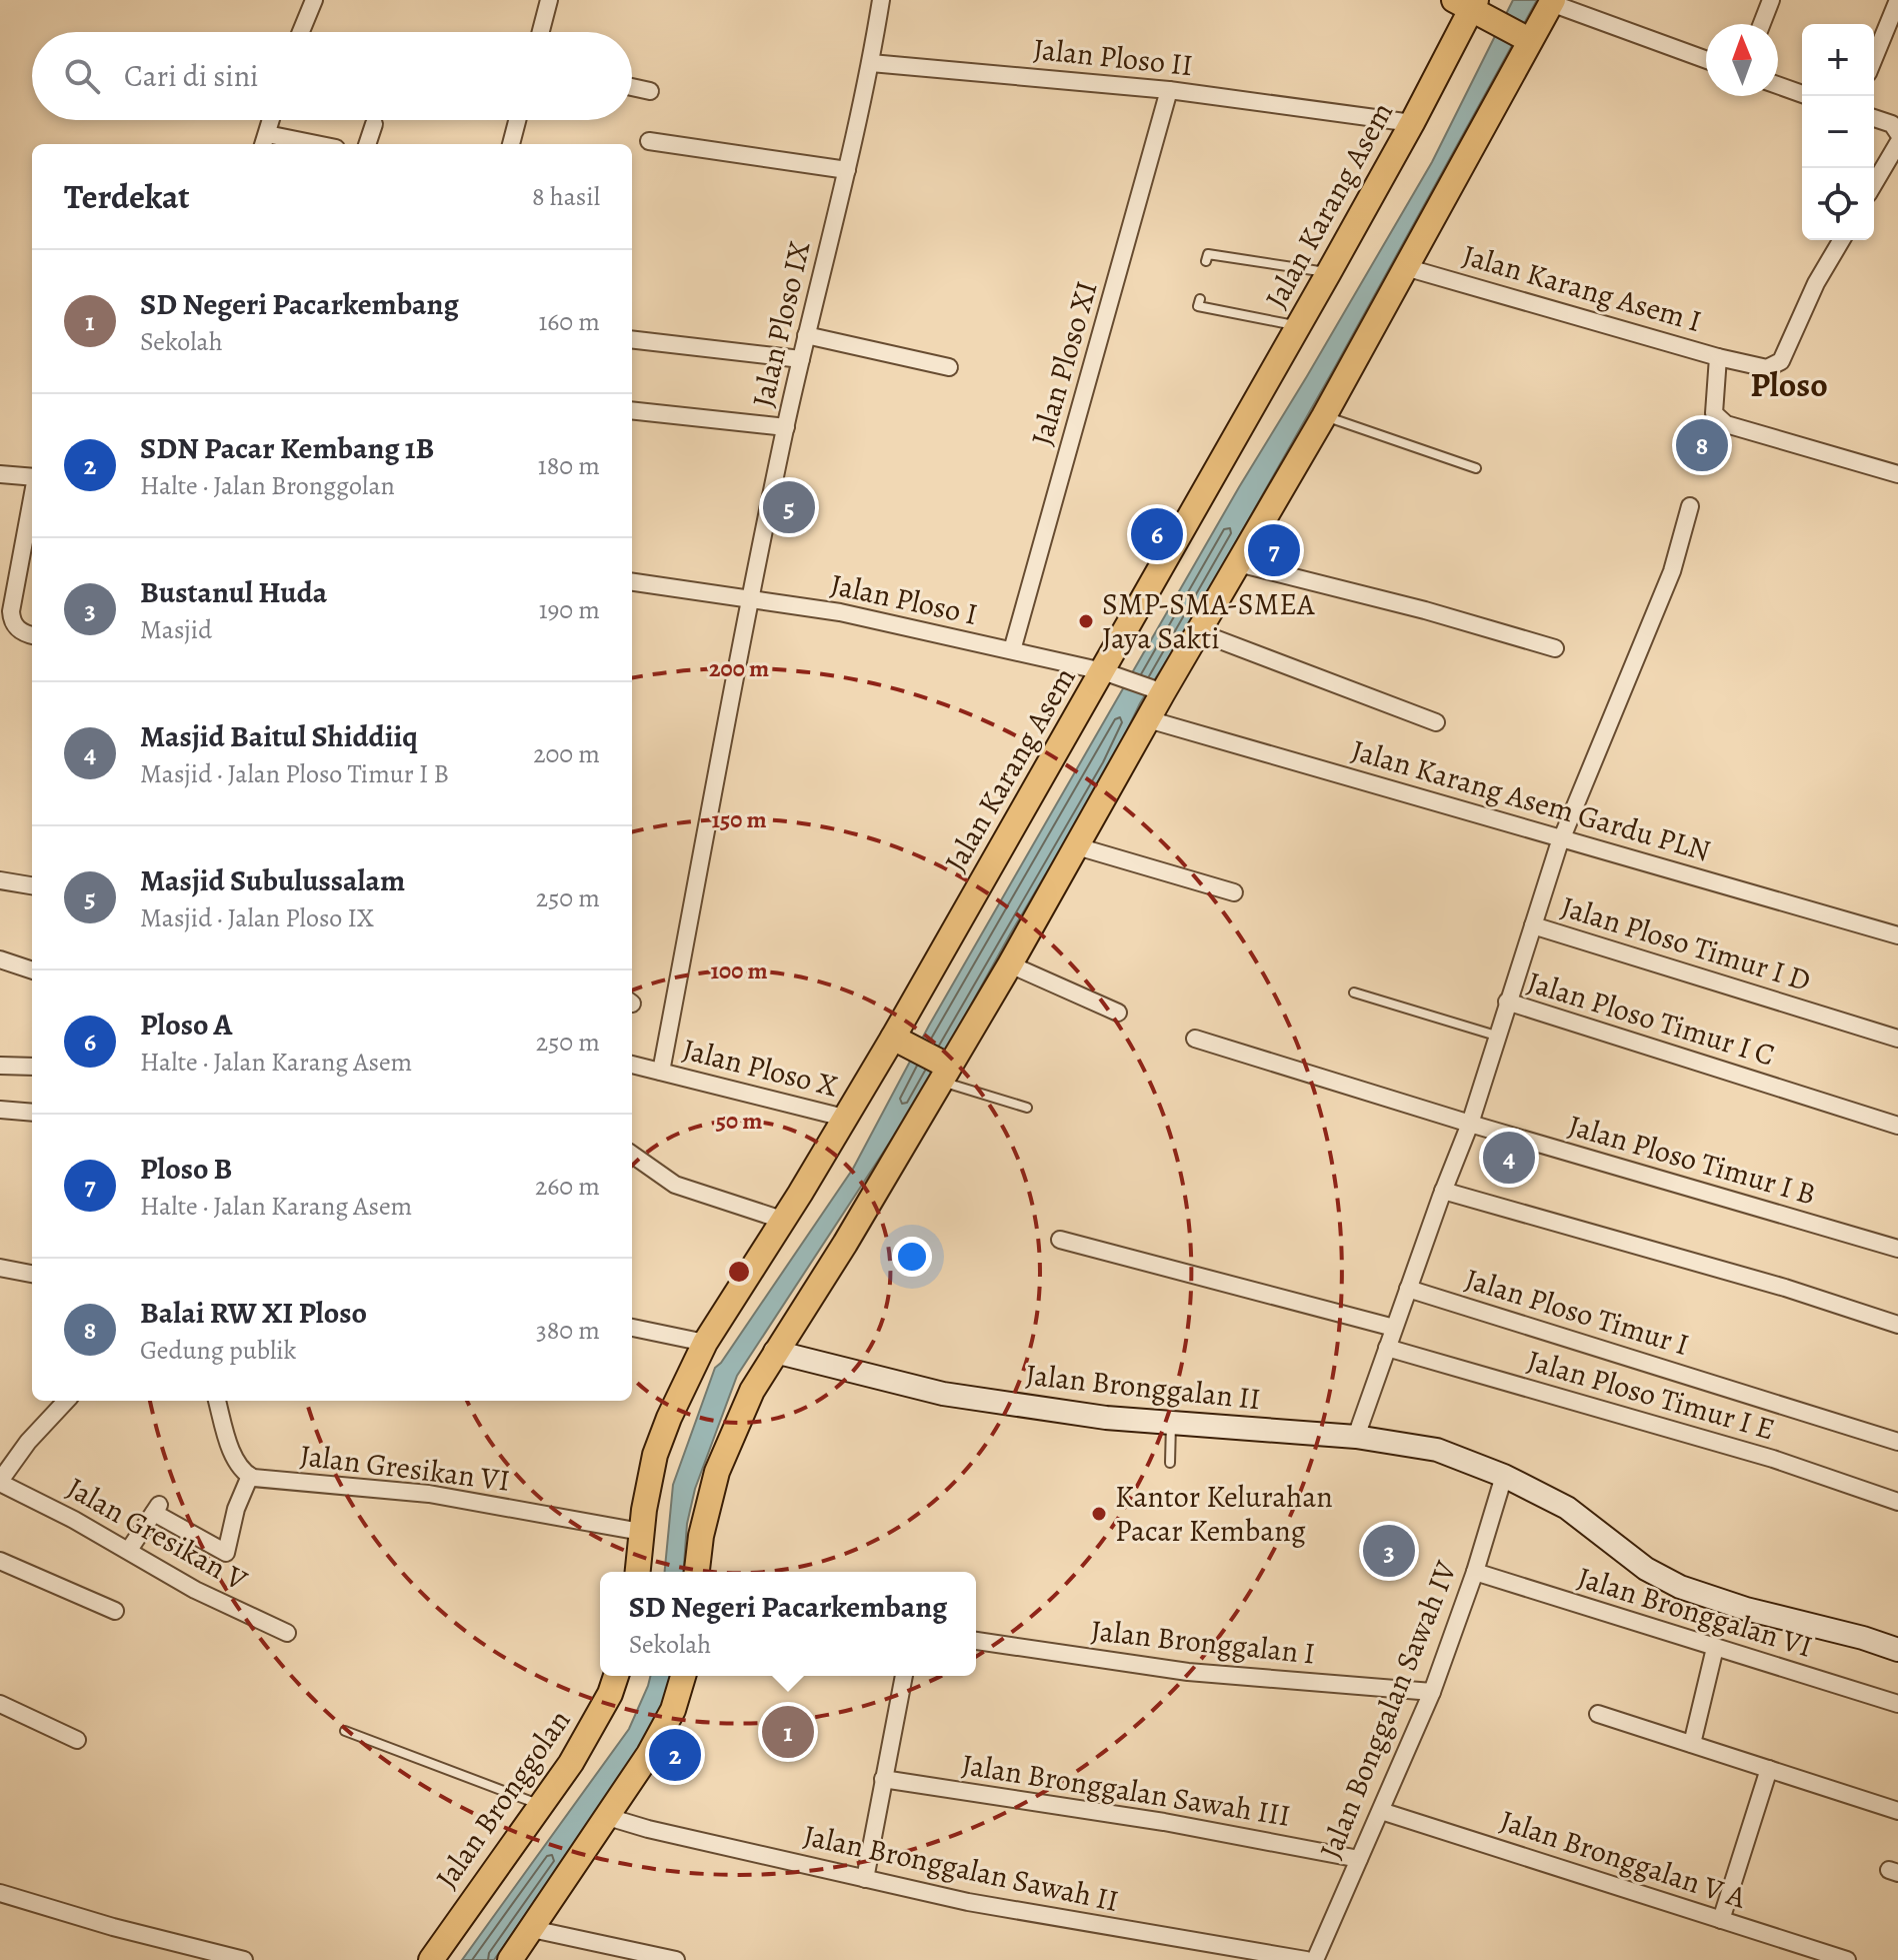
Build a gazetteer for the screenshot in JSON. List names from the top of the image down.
{
  "streets": {
    "main road": ["Jalan Karang Asem", "Jalan Bronggolan"],
    "street": [
      "Jalan Ploso II",
      "Jalan Karang Asem I",
      "Jalan Ploso IX",
      "Jalan Ploso XI",
      "Jalan Ploso I",
      "Jalan Karang Asem Gardu PLN",
      "Jalan Ploso Timur I D",
      "Jalan Ploso Timur I C",
      "Jalan Ploso X",
      "Jalan Ploso Timur I B",
      "Jalan Ploso Timur I",
      "Jalan Bronggalan II",
      "Jalan Ploso Timur I E",
      "Jalan Gresikan VI",
      "Jalan Gresikan V",
      "Jalan Bronggalan VI",
      "Jalan Bronggalan I",
      "Jalan Bonggalan Sawah IV",
      "Jalan Bronggalan Sawah III",
      "Jalan Bronggalan V A",
      "Jalan Bronggalan Sawah II"
    ]
  },
  "crossings": [
    ["Jalan Ploso II", "Jalan Karang Asem"],
    ["Jalan Ploso II", "Jalan Ploso IX"],
    ["Jalan Ploso II", "Jalan Ploso XI"],
    ["Jalan Karang Asem", "Jalan Ploso I"],
    ["Jalan Karang Asem", "Jalan Ploso X"],
    ["Jalan Ploso IX", "Jalan Ploso I"],
    ["Jalan Ploso IX", "Jalan Ploso X"],
    ["Jalan Ploso XI", "Jalan Ploso I"],
    ["Jalan Ploso I", "Jalan Ploso X"],
    ["Jalan Ploso Timur I D", "Jalan Ploso Timur I C"],
    ["Jalan Ploso Timur I C", "Jalan Ploso Timur I B"],
    ["Jalan Bronggalan II", "Jalan Bonggalan Sawah IV"],
    ["Jalan Bronggalan VI", "Jalan Bonggalan Sawah IV"],
    ["Jalan Bronggalan I", "Jalan Bonggalan Sawah IV"],
    ["Jalan Bonggalan Sawah IV", "Jalan Bronggalan Sawah III"],
    ["Jalan Bonggalan Sawah IV", "Jalan Bronggalan V A"]
  ],
  "districts": ["Ploso"],
  "places": ["SMP-SMA-SMEA Jaya Sakti", "Kantor Kelurahan Pacar Kembang"],
  "north": "top",
  "page": {
    "map_buttons": ["+", "−"],
    "search": "Cari di sini",
    "heading": ["Terdekat", "8 hasil"],
    "list": [
      {
        "mark": "1",
        "name": "SD Negeri Pacarkembang",
        "note": "Sekolah",
        "value": "160 m"
      },
      {
        "mark": "2",
        "name": "SDN Pacar Kembang 1B",
        "note": "Halte · Jalan Bronggolan",
        "value": "180 m"
      },
      {
        "mark": "3",
        "name": "Bustanul Huda",
        "note": "Masjid",
        "value": "190 m"
      },
      {
        "mark": "4",
        "name": "Masjid Baitul Shiddiiq",
        "note": "Masjid · Jalan Ploso Timur I B",
        "value": "200 m"
      },
      {
        "mark": "5",
        "name": "Masjid Subulussalam",
        "note": "Masjid · Jalan Ploso IX",
        "value": "250 m"
      },
      {
        "mark": "6",
        "name": "Ploso A",
        "note": "Halte · Jalan Karang Asem",
        "value": "250 m"
      },
      {
        "mark": "7",
        "name": "Ploso B",
        "note": "Halte · Jalan Karang Asem",
        "value": "260 m"
      },
      {
        "mark": "8",
        "name": "Balai RW XI Ploso",
        "note": "Gedung publik",
        "value": "380 m"
      }
    ],
    "pins": [
      "8",
      "5",
      "6",
      "7",
      "4",
      "3",
      "1",
      "2"
    ],
    "popup": ["SD Negeri Pacarkembang", "Sekolah"]
  },
  "rings": [
    "200 m",
    "150 m",
    "100 m",
    "50 m"
  ]
}
